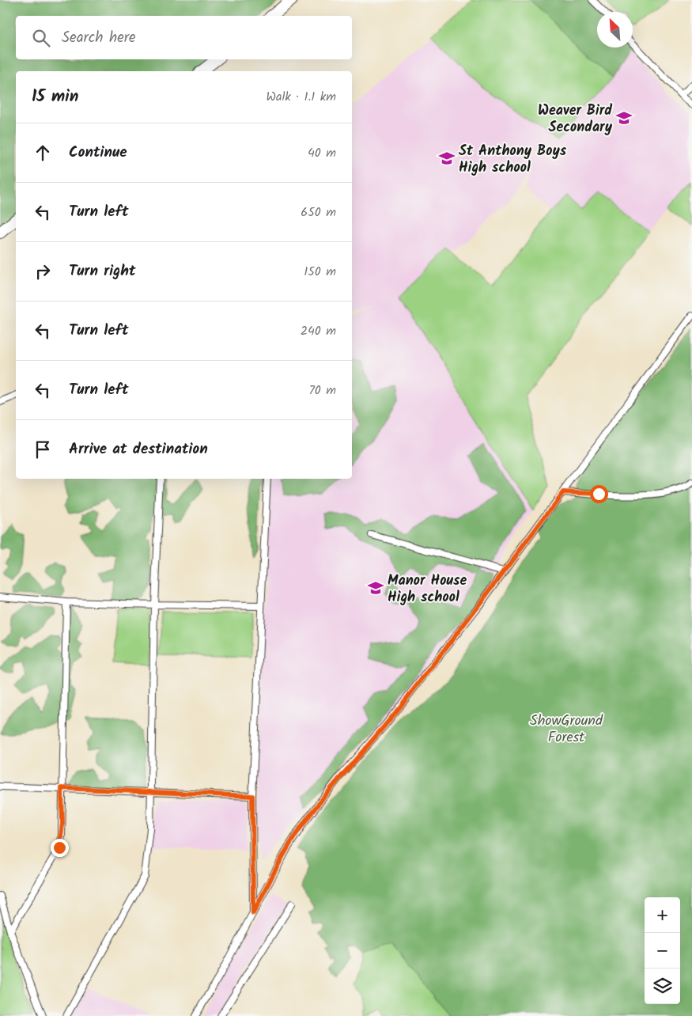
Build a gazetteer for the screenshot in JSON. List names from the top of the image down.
{
  "parks": ["ShowGround Forest"],
  "places": {
    "school or university": ["Weaver Bird Secondary", "St Anthony Boys High school", "Manor House High school"]
  },
  "north": "top left",
  "page": {
    "search": "Search here",
    "heading": ["15 min", "Walk · 1.1 km"],
    "list": [
      ["Continue", "40 m"],
      ["Turn left", "650 m"],
      ["Turn right", "150 m"],
      ["Turn left", "240 m"],
      ["Turn left", "70 m"],
      "Arrive at destination"
    ],
    "map_buttons": ["+", "−"]
  }
}
